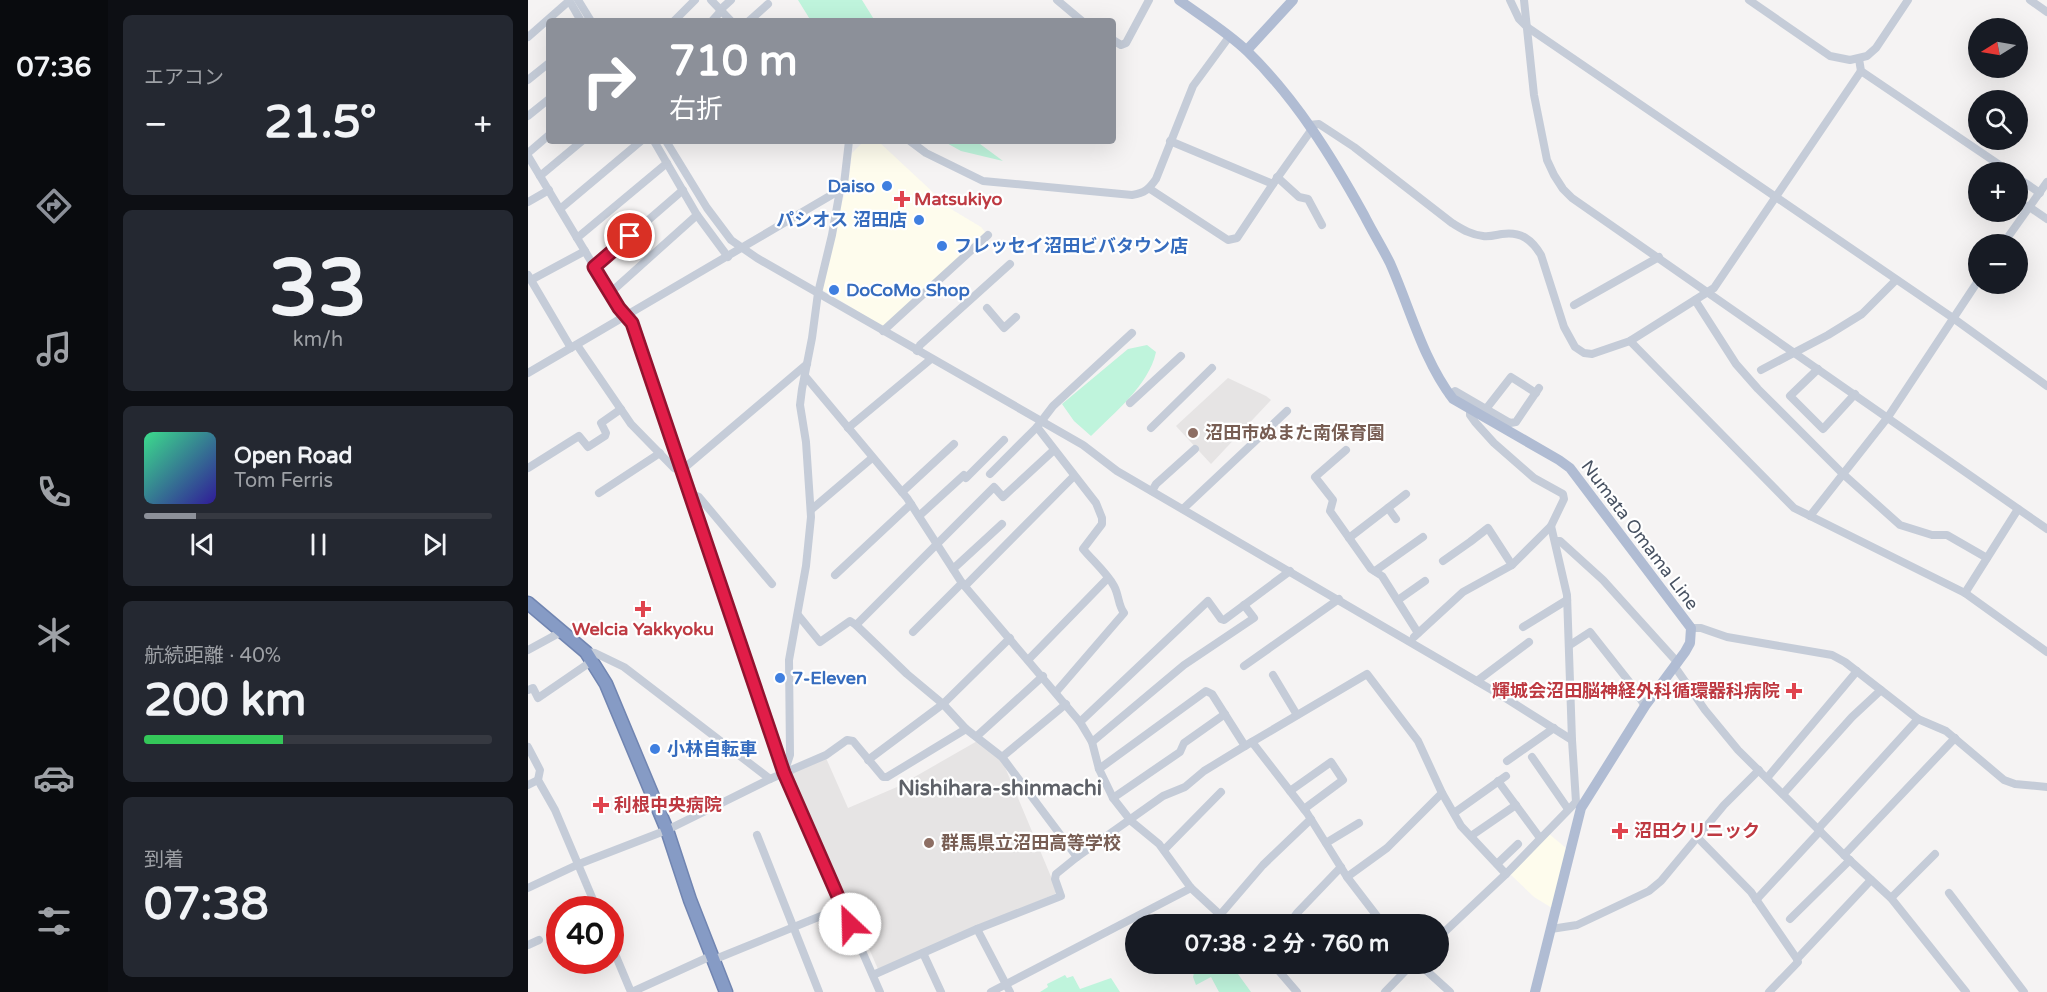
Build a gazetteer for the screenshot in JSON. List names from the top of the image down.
{
  "streets": {
    "main road": ["Numata Omama Line"]
  },
  "districts": ["Nishihara-shinmachi"],
  "places": {
    "other": [
      "Daiso",
      "パシオス 沼田店",
      "フレッセイ沼田ビバタウン店",
      "DoCoMo Shop",
      "沼田市ぬまた南保育園",
      "7-Eleven",
      "小林自転車",
      "群馬県立沼田高等学校"
    ],
    "health": [
      "Matsukiyo",
      "Welcia Yakkyoku",
      "輝城会沼田脳神経外科循環器科病院",
      "利根中央病院",
      "沼田クリニック"
    ]
  },
  "north": "left",
  "page": {
    "tabs": "07:36",
    "tile": [
      "エアコン",
      ["33", "km/h"],
      ["航続距離 · 40%", "200 km"],
      ["到着", "07:38"]
    ],
    "map_buttons": ["+", "−"],
    "turn": ["710 m", "右折"],
    "heat": ["−", "21.5°", "+"],
    "song": ["Open Road", "Tom Ferris"],
    "limit": "40",
    "trip": "07:38 · 2 分 · 760 m"
  }
}
